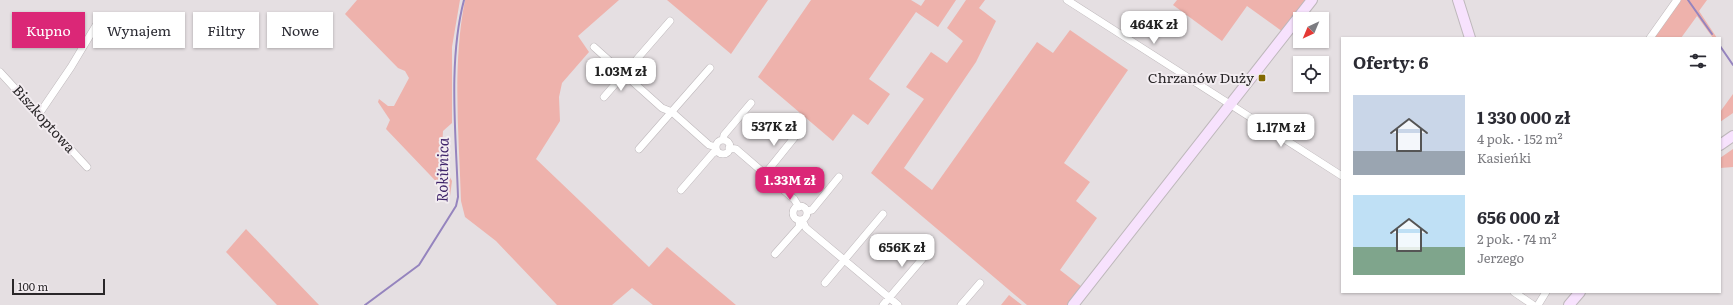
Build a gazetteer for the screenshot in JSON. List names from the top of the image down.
{
  "streets": {
    "street": ["Biszkoptowa"]
  },
  "water": ["Rokitnica"],
  "places": {
    "transit": ["Chrzanów Duży"]
  },
  "scale_bar": "100 m",
  "north": "bottom left",
  "page": {
    "price": [
      "464K zł",
      "1.03M zł",
      "537K zł",
      "1.17M zł",
      "1.33M zł",
      "656K zł"
    ],
    "chip": [
      "Kupno",
      "Wynajem",
      "Filtry",
      "Nowe"
    ],
    "heading": "Oferty: 6",
    "list": [
      {
        "name": "1 330 000 zł",
        "note": "4 pok. · 152 m² · Kasieńki"
      },
      {
        "name": "656 000 zł",
        "note": "2 pok. · 74 m² · Jerzego"
      }
    ],
    "scale": "100 m"
  }
}
